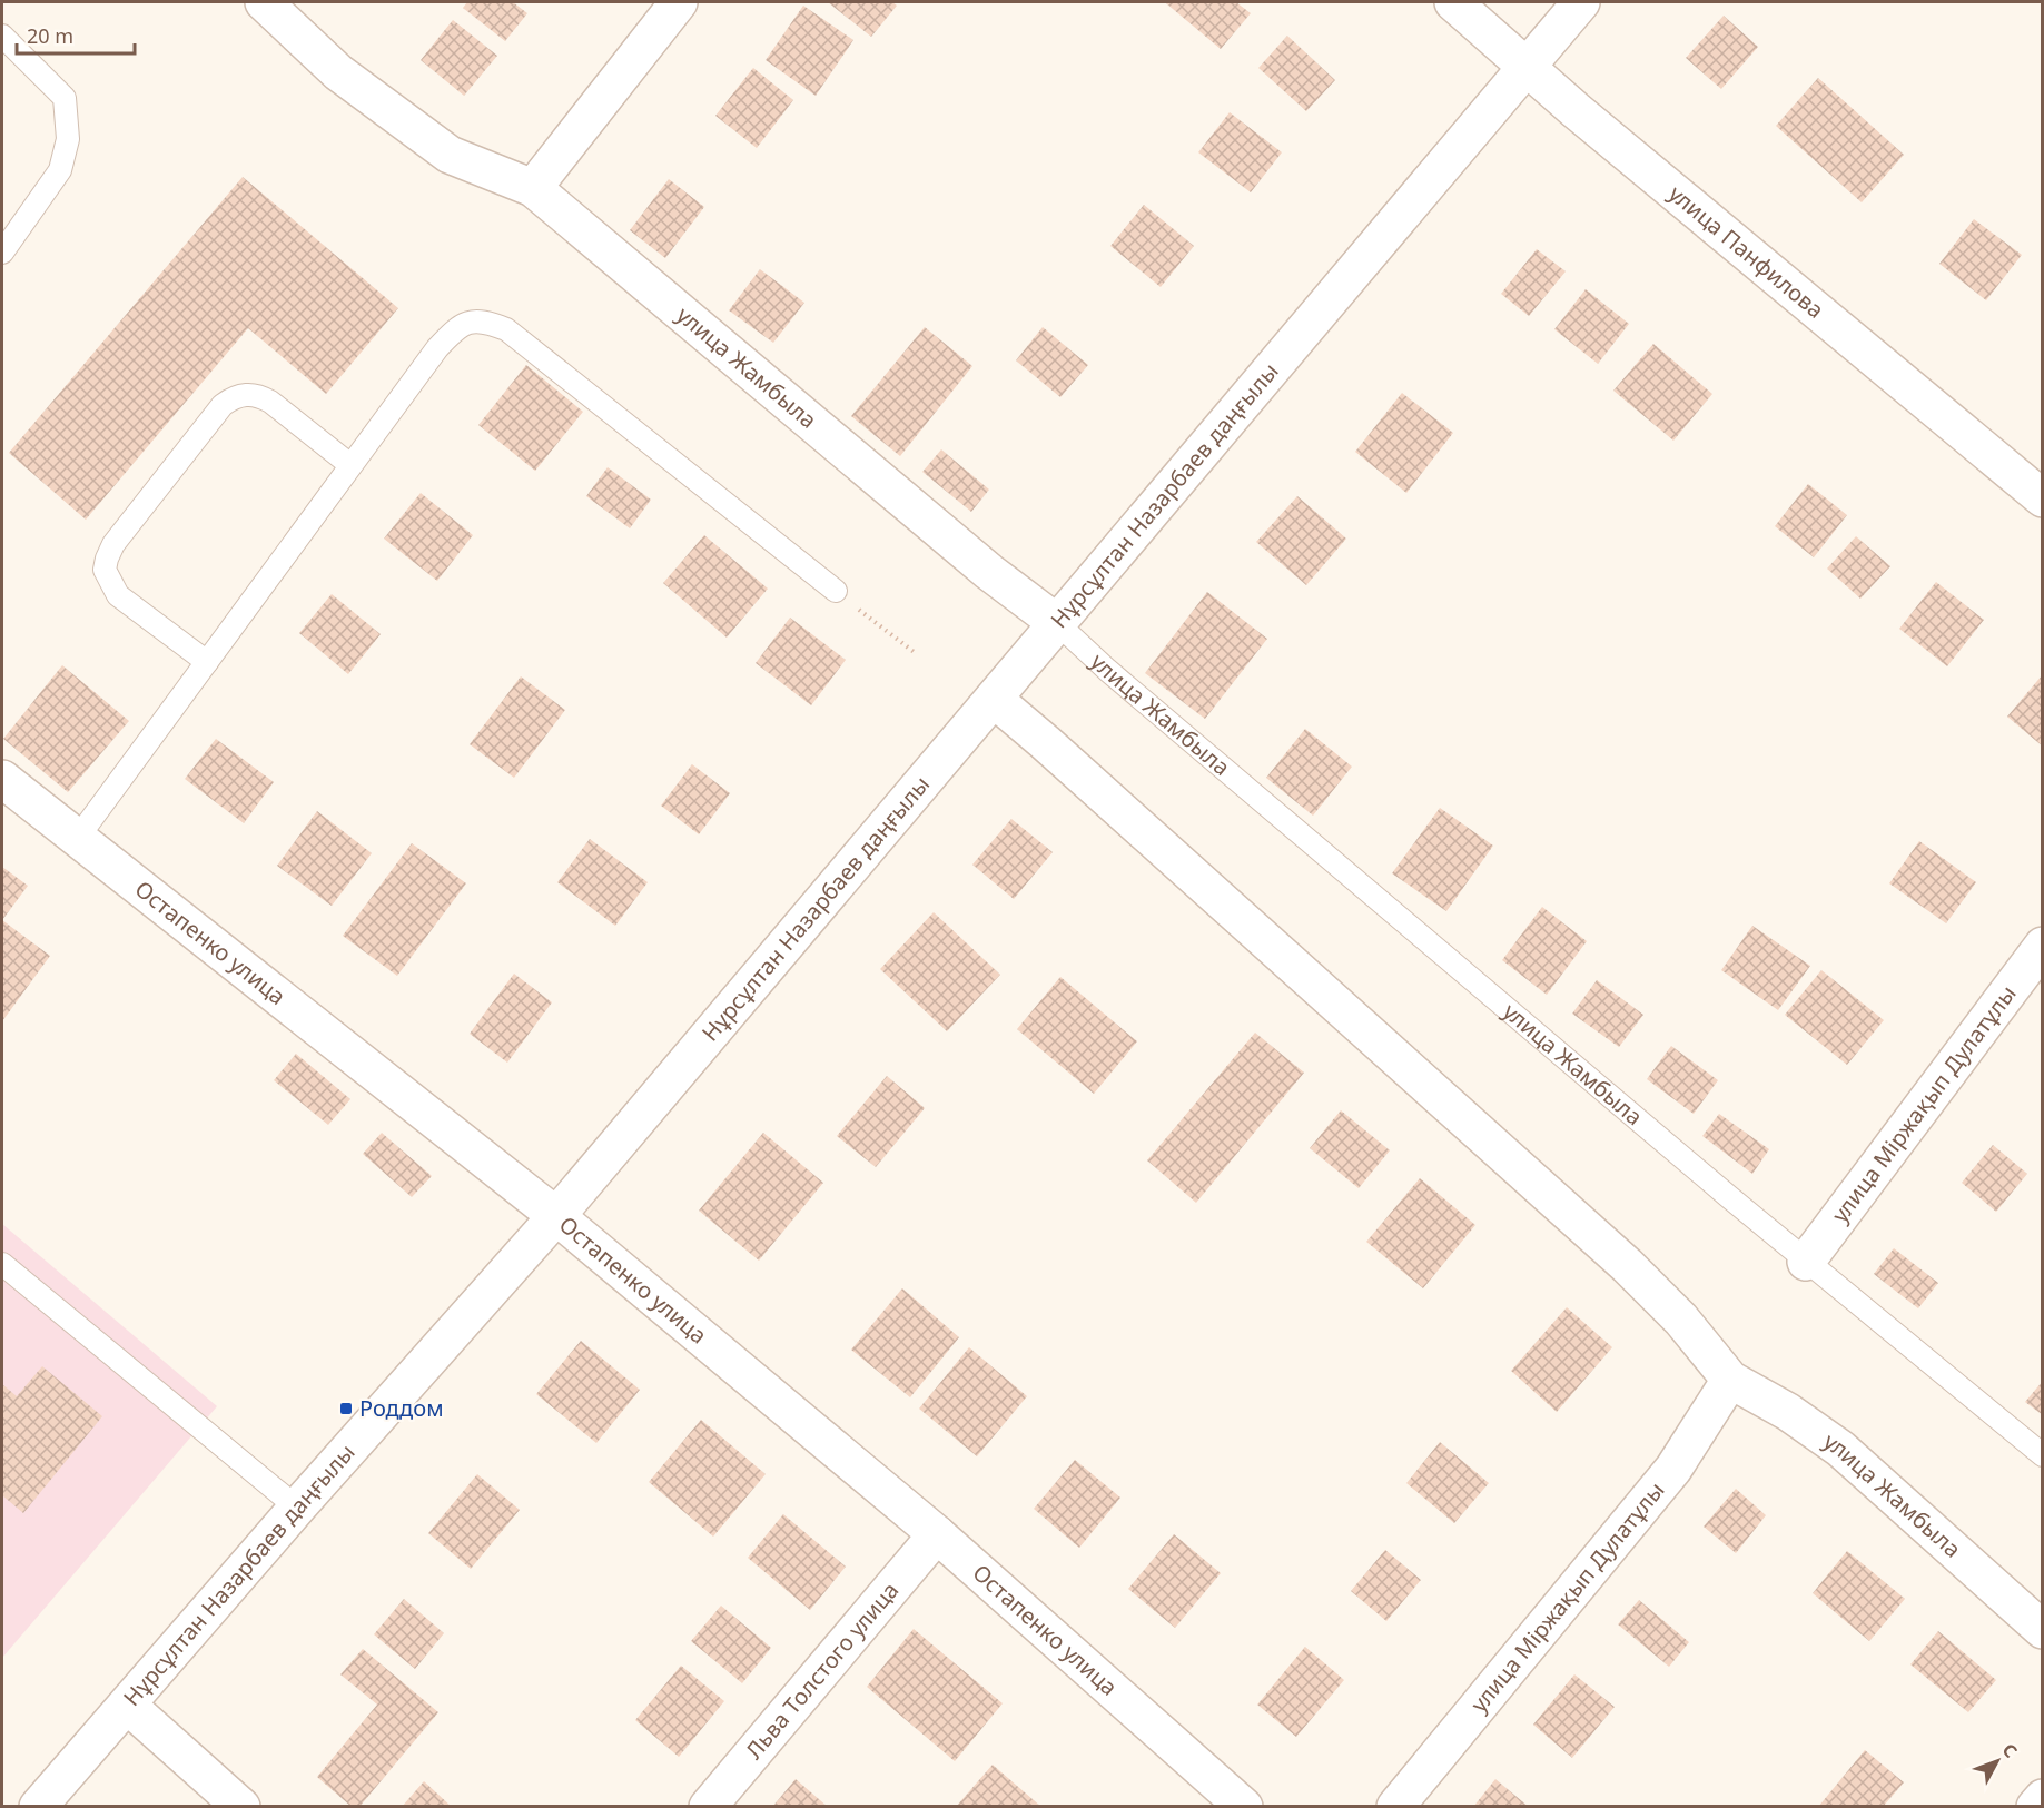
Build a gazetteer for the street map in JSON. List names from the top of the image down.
{
  "streets": {
    "street": [
      "улица Панфилова",
      "улица Жамбыла",
      "Нұрсұлтан Назарбаев даңғылы",
      "Остапенко улица",
      "улица Міржақып Дулатұлы",
      "Льва Толстого улица"
    ]
  },
  "crossings": [
    ["улица Панфилова", "Нұрсұлтан Назарбаев даңғылы"],
    ["улица Жамбыла", "Нұрсұлтан Назарбаев даңғылы"],
    ["улица Жамбыла", "улица Міржақып Дулатұлы"],
    ["Нұрсұлтан Назарбаев даңғылы", "Остапенко улица"],
    ["Остапенко улица", "Льва Толстого улица"]
  ],
  "places": {
    "transit": ["Роддом"]
  },
  "scale_bar": "20 m",
  "north": "top right"
}
